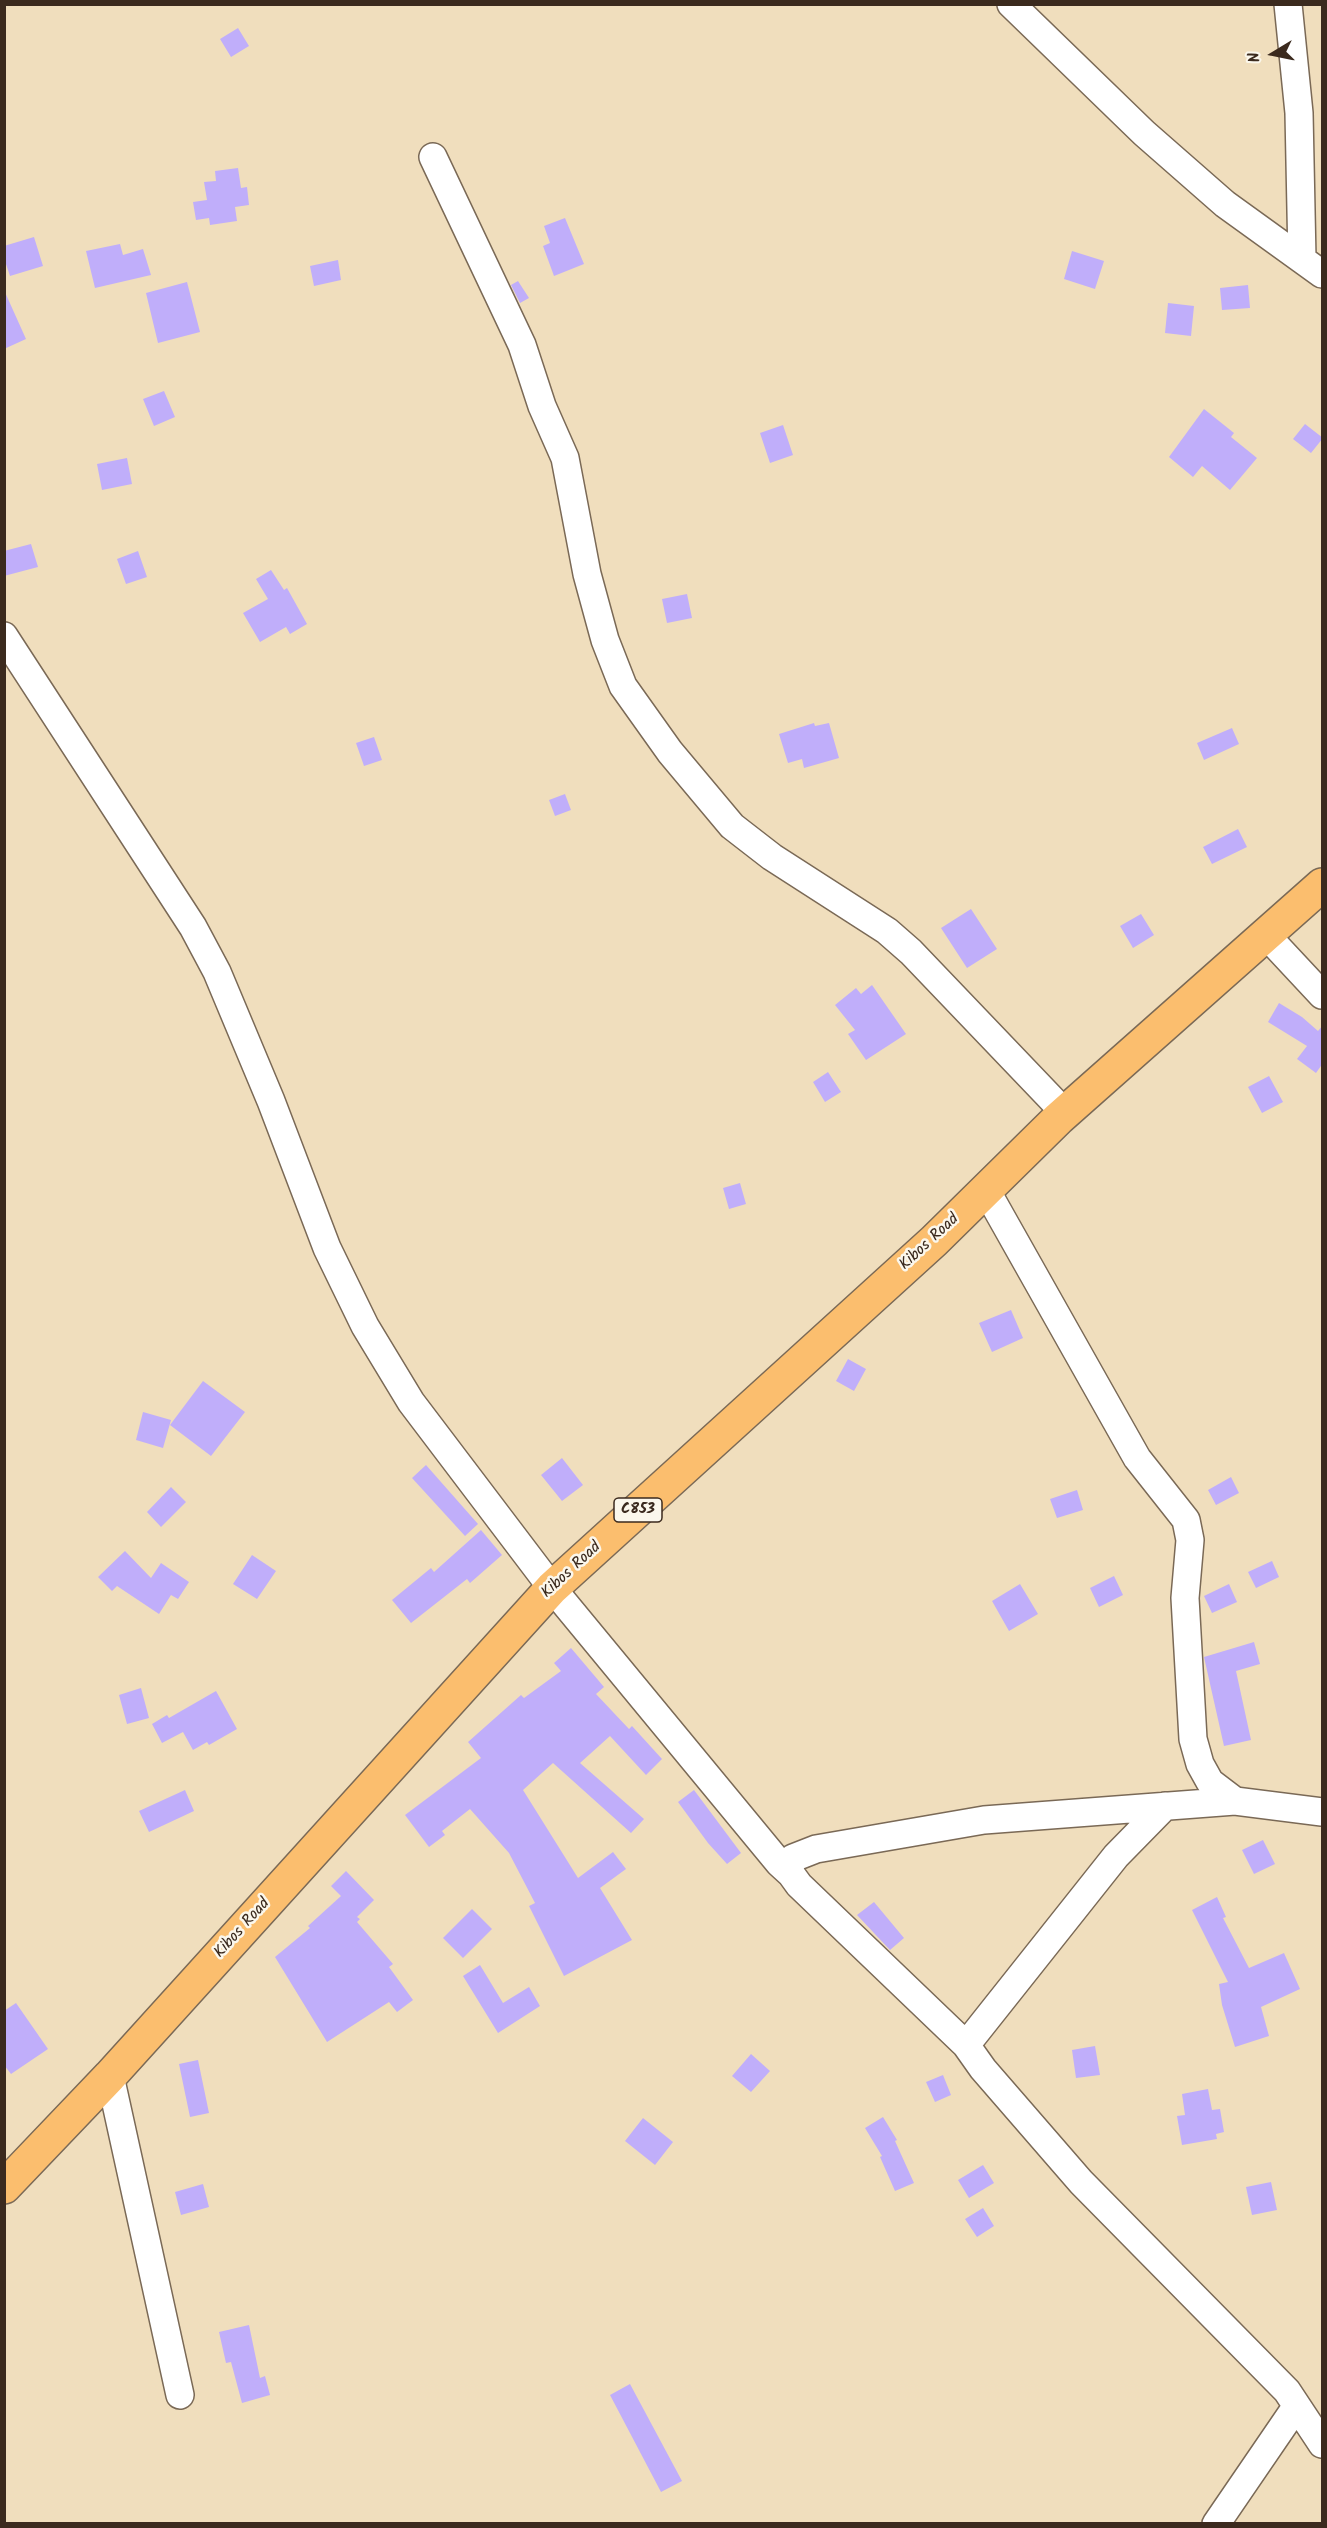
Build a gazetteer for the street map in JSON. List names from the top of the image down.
{
  "streets": {
    "main road": ["Kibos Road", "C853"]
  },
  "north": "left"
}
